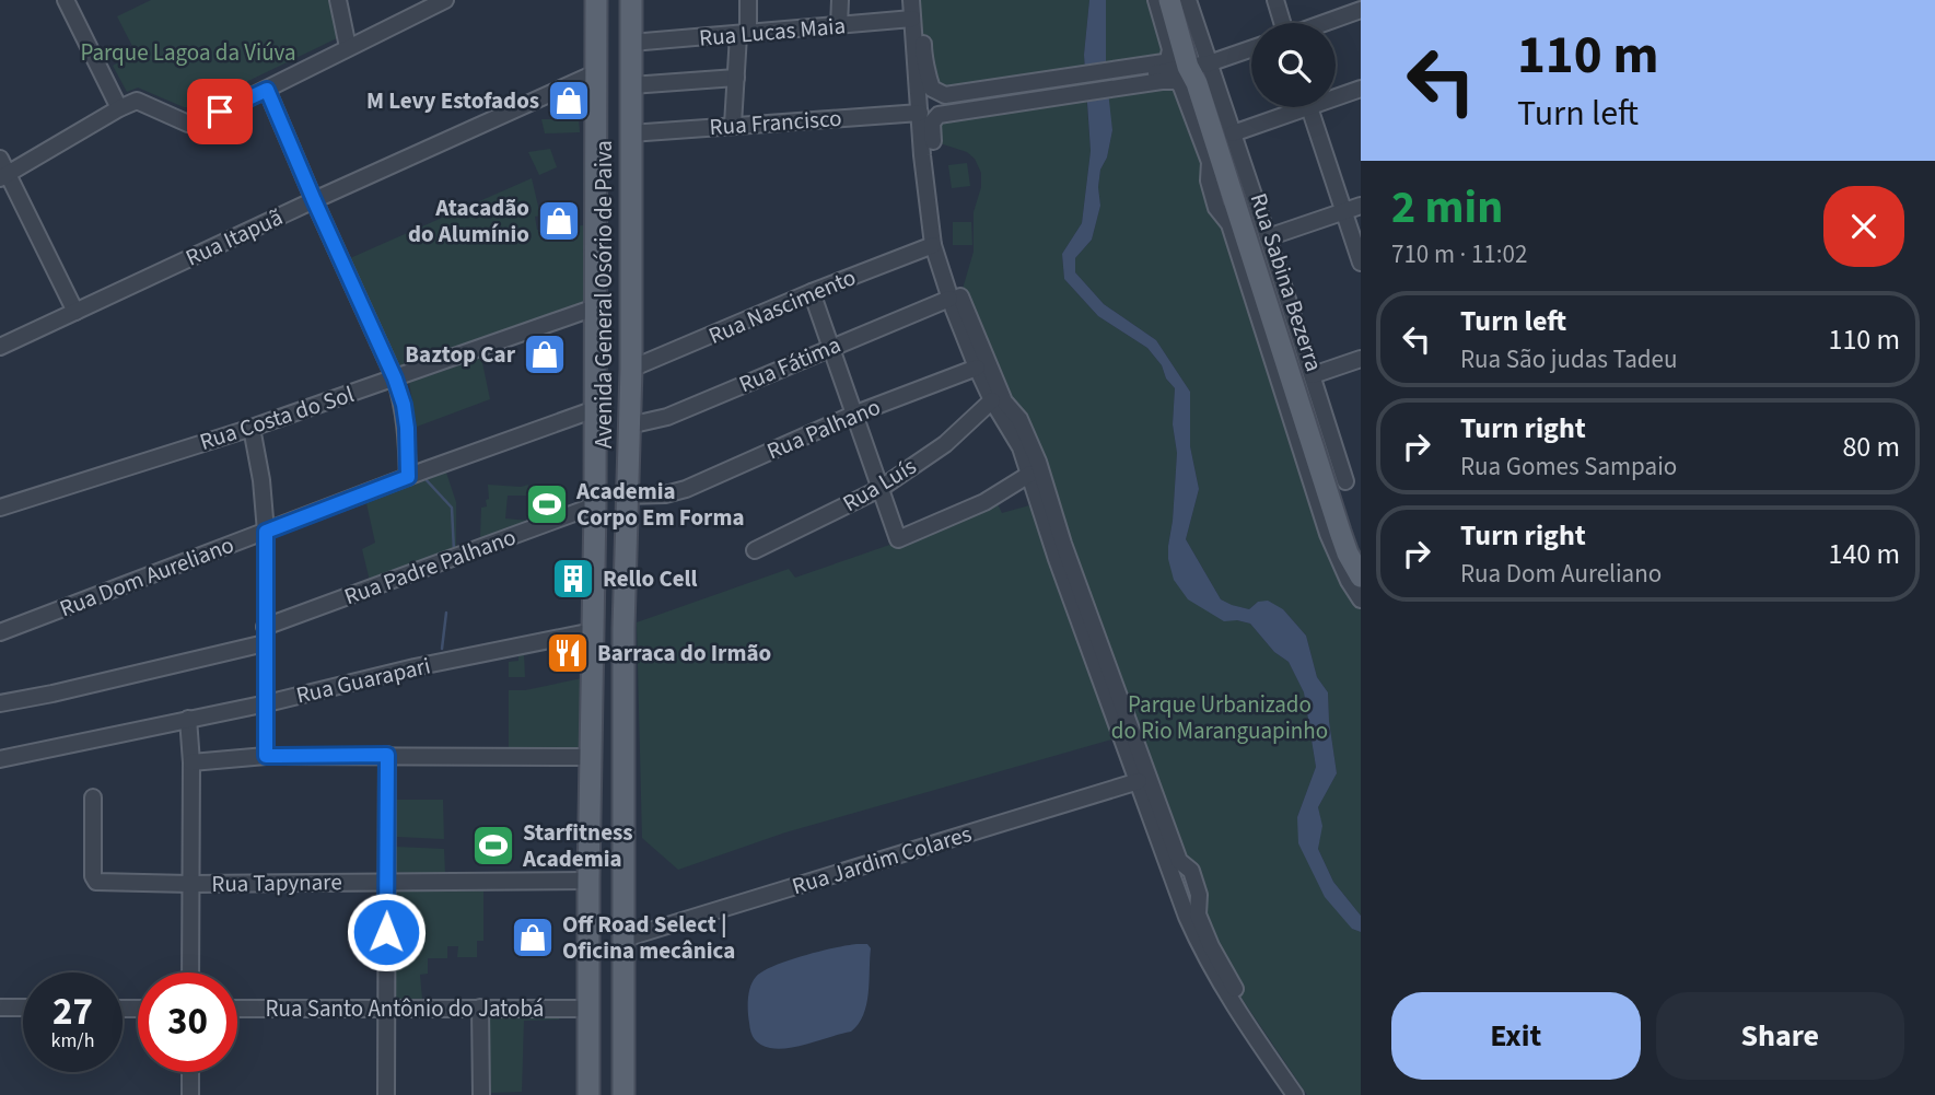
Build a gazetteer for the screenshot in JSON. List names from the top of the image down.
{
  "streets": {
    "main road": ["Rua Sabina Bezerra", "Avenida General Osório de Paiva"],
    "street": [
      "Rua Lucas Maia",
      "Rua Francisco",
      "Rua Itapuã",
      "Rua Nascimento",
      "Rua Fátima",
      "Rua Costa do Sol",
      "Rua Palhano",
      "Rua Luís",
      "Rua Padre Palhano",
      "Rua Dom Aureliano",
      "Rua Guarapari",
      "Rua Jardim Colares",
      "Rua Tapynare",
      "Rua Santo Antônio do Jatobá"
    ]
  },
  "crossings": [
    ["Rua Lucas Maia", "Avenida General Osório de Paiva"],
    ["Rua Francisco", "Rua Sabina Bezerra"],
    ["Rua Francisco", "Avenida General Osório de Paiva"],
    ["Rua Itapuã", "Avenida General Osório de Paiva"],
    ["Avenida General Osório de Paiva", "Rua Nascimento"],
    ["Avenida General Osório de Paiva", "Rua Fátima"],
    ["Avenida General Osório de Paiva", "Rua Costa do Sol"],
    ["Avenida General Osório de Paiva", "Rua Palhano"],
    ["Avenida General Osório de Paiva", "Rua Padre Palhano"],
    ["Avenida General Osório de Paiva", "Rua Dom Aureliano"],
    ["Avenida General Osório de Paiva", "Rua Guarapari"],
    ["Avenida General Osório de Paiva", "Rua Jardim Colares"],
    ["Avenida General Osório de Paiva", "Rua Tapynare"],
    ["Avenida General Osório de Paiva", "Rua Santo Antônio do Jatobá"]
  ],
  "parks": ["Parque Lagoa da Viúva", "Parque Urbanizado do Rio Maranguapinho"],
  "places": {
    "shop": [
      "M Levy Estofados",
      "Atacadão do Alumínio",
      "Baztop Car",
      "Off Road Select | Oficina mecânica"
    ],
    "sports": ["Academia Corpo Em Forma", "Starfitness Academia"],
    "building": ["Rello Cell"],
    "restaurant": ["Barraca do Irmão"]
  },
  "page": {
    "turn": ["110 m", "Turn left"],
    "heading": ["2 min", "710 m · 11:02"],
    "list": [
      {
        "name": "Turn left",
        "note": "Rua São judas Tadeu",
        "value": "110 m"
      },
      {
        "name": "Turn right",
        "note": "Rua Gomes Sampaio",
        "value": "80 m"
      },
      {
        "name": "Turn right",
        "note": "Rua Dom Aureliano",
        "value": "140 m"
      }
    ],
    "speed": "27 km/h",
    "limit": "30",
    "buttons": ["Exit", "Share"]
  }
}
